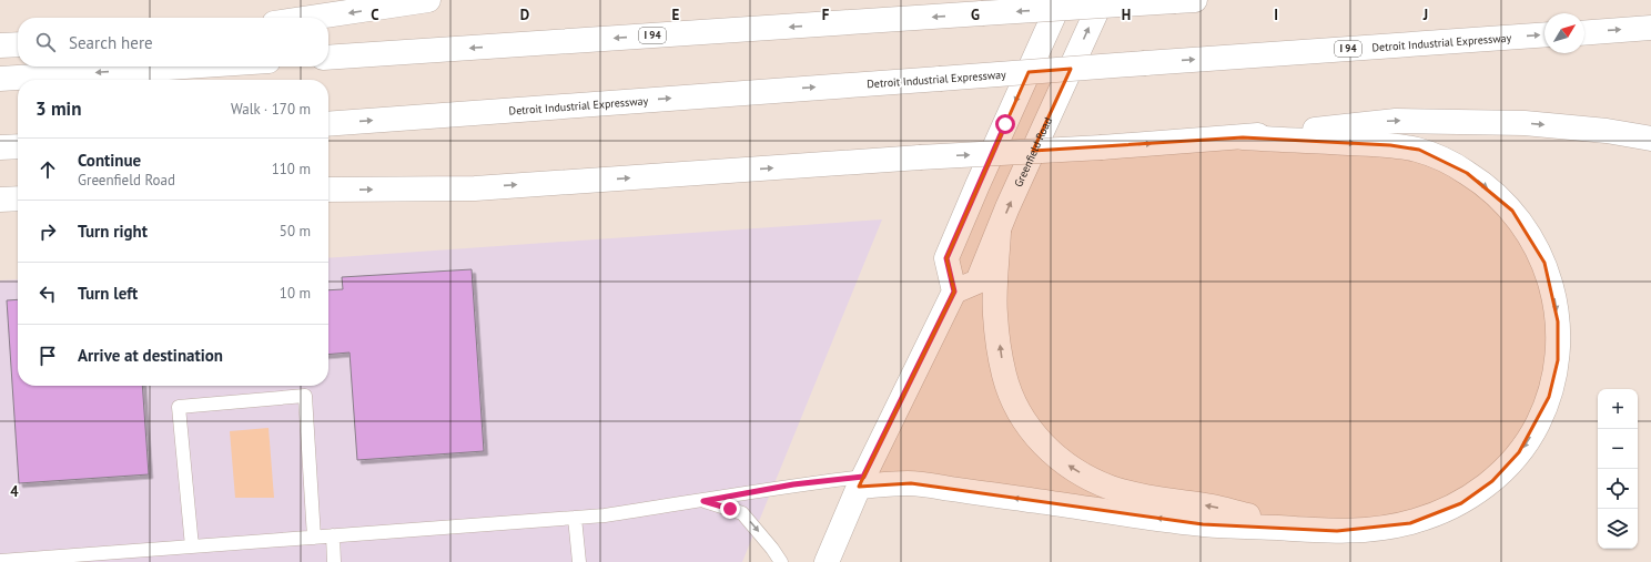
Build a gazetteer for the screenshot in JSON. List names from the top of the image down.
{
  "streets": {
    "main road": ["I 94", "Detroit Industrial Expressway", "Greenfield Road"]
  },
  "north": "top right",
  "page": {
    "search": "Search here",
    "heading": ["3 min", "Walk · 170 m"],
    "list": [
      ["Continue", "Greenfield Road", "110 m"],
      ["Turn right", "50 m"],
      ["Turn left", "10 m"],
      "Arrive at destination"
    ],
    "map_buttons": ["+", "−"]
  },
  "grid": {
    "columns": [
      "C",
      "D",
      "E",
      "F",
      "G",
      "H",
      "I",
      "J"
    ],
    "rows": ["4"]
  }
}
